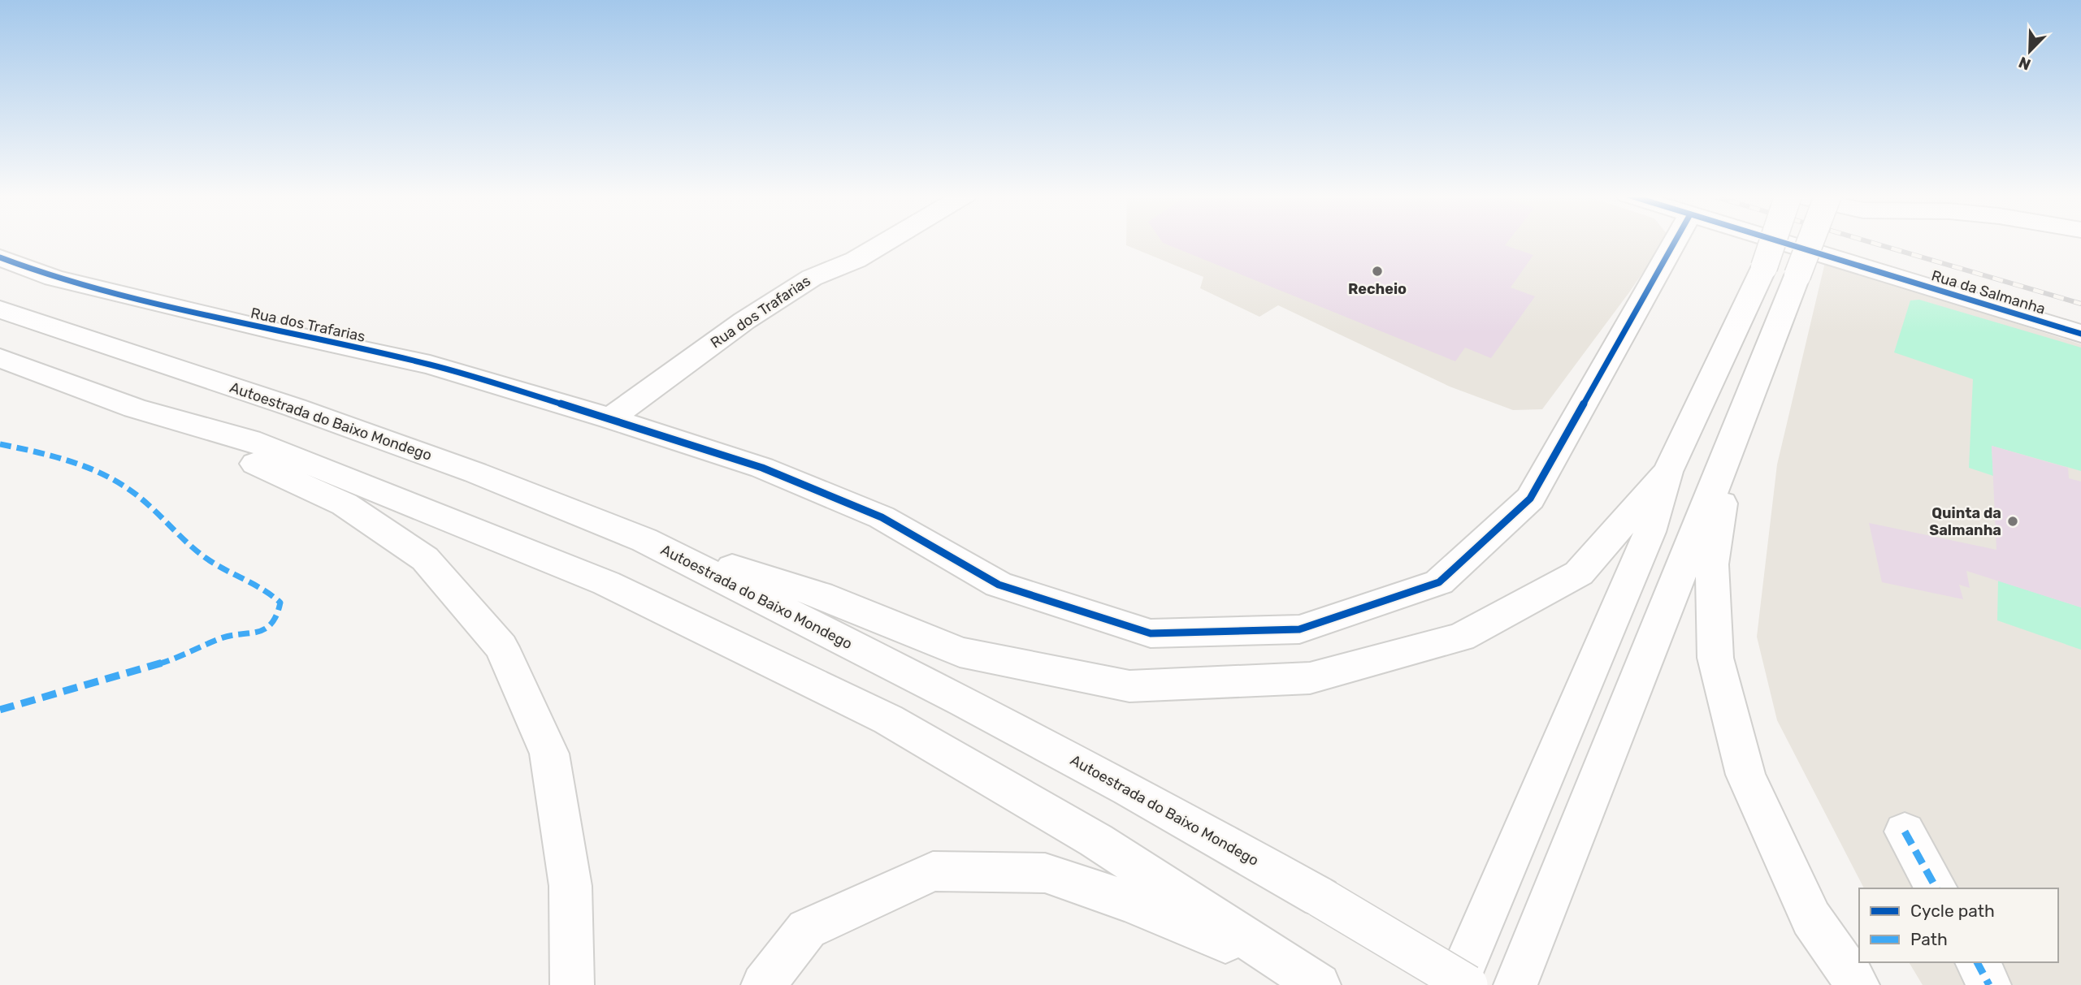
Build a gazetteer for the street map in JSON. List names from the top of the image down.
{
  "streets": {
    "main road": ["Rua da Salmanha", "Rua dos Trafarias", "Autoestrada do Baixo Mondego"]
  },
  "places": ["Recheio", "Quinta da Salmanha"],
  "legend": ["Cycle path", "Path"],
  "north": "bottom left"
}
